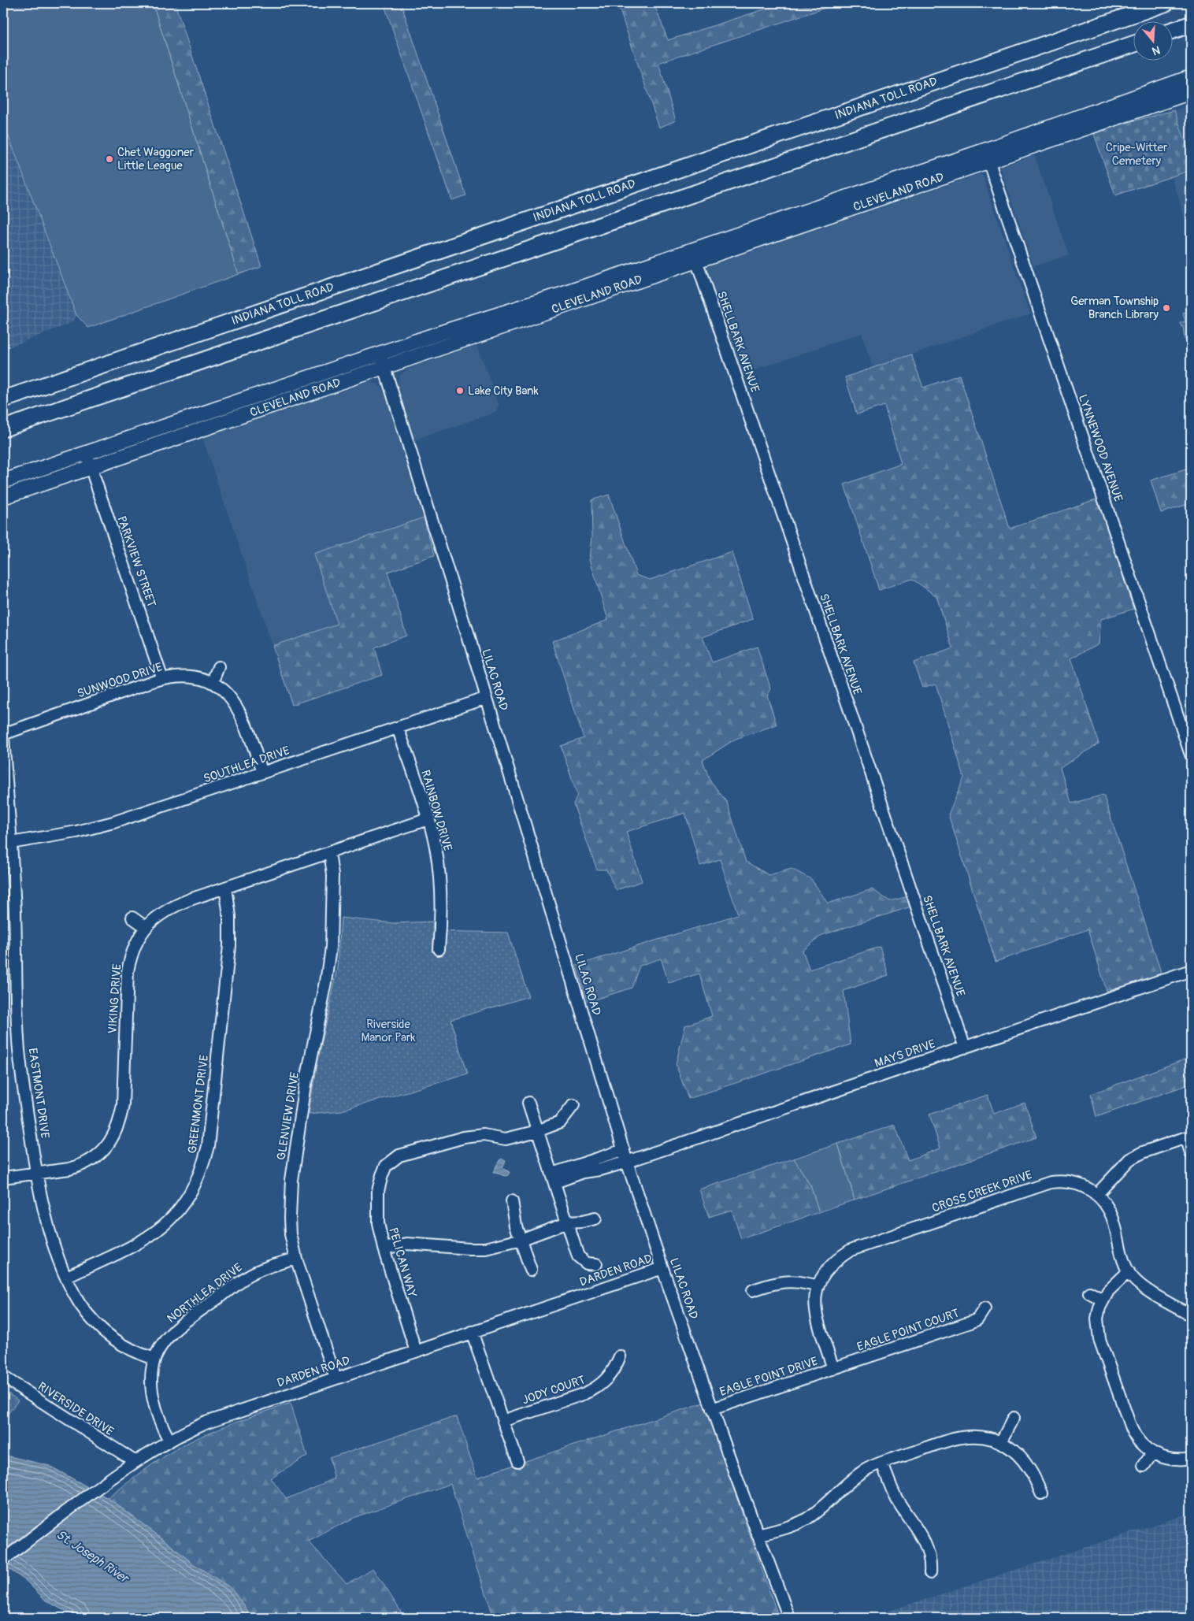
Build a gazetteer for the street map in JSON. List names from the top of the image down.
{
  "streets": {
    "highway": ["INDIANA TOLL ROAD"],
    "main road": ["CLEVELAND ROAD"],
    "street": [
      "SHELLBARK AVENUE",
      "LYNNEWOOD AVENUE",
      "PARKVIEW STREET",
      "LILAC ROAD",
      "SUNWOOD DRIVE",
      "SOUTHLEA DRIVE",
      "RAINBOW DRIVE",
      "VIKING DRIVE",
      "MAYS DRIVE",
      "EASTMONT DRIVE",
      "GREENMONT DRIVE",
      "GLENVIEW DRIVE",
      "CROSS CREEK DRIVE",
      "PELICAN WAY",
      "DARDEN ROAD",
      "NORTHLEA DRIVE",
      "EAGLE POINT COURT",
      "EAGLE POINT DRIVE",
      "JODY COURT",
      "RIVERSIDE DRIVE"
    ]
  },
  "crossings": [
    ["CLEVELAND ROAD", "SHELLBARK AVENUE"],
    ["CLEVELAND ROAD", "LYNNEWOOD AVENUE"],
    ["CLEVELAND ROAD", "PARKVIEW STREET"],
    ["CLEVELAND ROAD", "LILAC ROAD"],
    ["SHELLBARK AVENUE", "MAYS DRIVE"],
    ["PARKVIEW STREET", "SUNWOOD DRIVE"],
    ["LILAC ROAD", "SOUTHLEA DRIVE"],
    ["LILAC ROAD", "MAYS DRIVE"],
    ["LILAC ROAD", "DARDEN ROAD"],
    ["LILAC ROAD", "EAGLE POINT DRIVE"],
    ["SUNWOOD DRIVE", "SOUTHLEA DRIVE"],
    ["SUNWOOD DRIVE", "EASTMONT DRIVE"],
    ["SOUTHLEA DRIVE", "RAINBOW DRIVE"],
    ["SOUTHLEA DRIVE", "EASTMONT DRIVE"],
    ["RAINBOW DRIVE", "VIKING DRIVE"],
    ["VIKING DRIVE", "EASTMONT DRIVE"],
    ["VIKING DRIVE", "GREENMONT DRIVE"],
    ["VIKING DRIVE", "GLENVIEW DRIVE"],
    ["EASTMONT DRIVE", "GREENMONT DRIVE"],
    ["EASTMONT DRIVE", "NORTHLEA DRIVE"],
    ["GLENVIEW DRIVE", "DARDEN ROAD"],
    ["GLENVIEW DRIVE", "NORTHLEA DRIVE"],
    ["CROSS CREEK DRIVE", "EAGLE POINT COURT"],
    ["CROSS CREEK DRIVE", "EAGLE POINT DRIVE"],
    ["PELICAN WAY", "DARDEN ROAD"],
    ["DARDEN ROAD", "NORTHLEA DRIVE"],
    ["DARDEN ROAD", "RIVERSIDE DRIVE"],
    ["EAGLE POINT COURT", "EAGLE POINT DRIVE"]
  ],
  "water": ["St. Joseph River"],
  "parks": ["Cripe-Witter Cemetery", "Riverside Manor Park"],
  "places": ["Chet Waggoner Little League", "German Township Branch Library", "Lake City Bank"],
  "north": "bottom"
}
